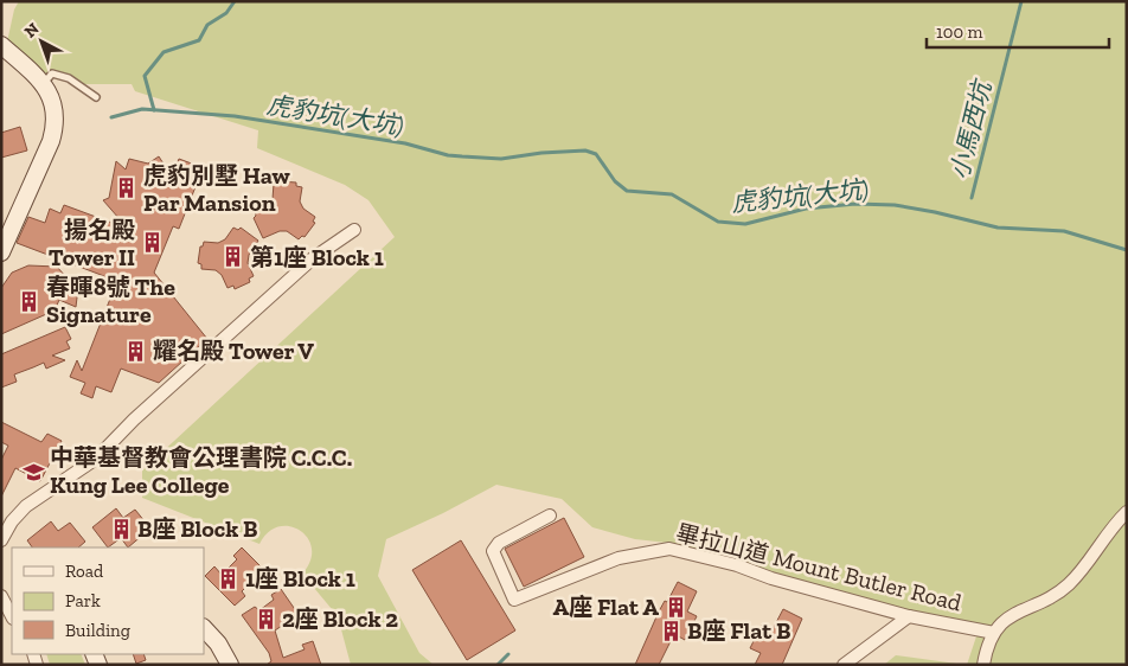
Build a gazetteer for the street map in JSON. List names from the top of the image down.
{
  "streets": {
    "street": ["畢拉山道 Mount Butler Road"]
  },
  "water": ["虎豹坑(大坑)", "小馬西坑"],
  "places": {
    "building": [
      "虎豹別墅 Haw Par Mansion",
      "揚名殿 Tower II",
      "第1座 Block 1",
      "春暉8號 The Signature",
      "耀名殿 Tower V",
      "B座 Block B",
      "1座 Block 1",
      "A座 Flat A",
      "2座 Block 2",
      "B座 Flat B"
    ],
    "school or university": ["中華基督教會公理書院 C.C.C. Kung Lee College"]
  },
  "legend": ["Road", "Park", "Building"],
  "scale_bar": "100 m",
  "north": "top left"
}
